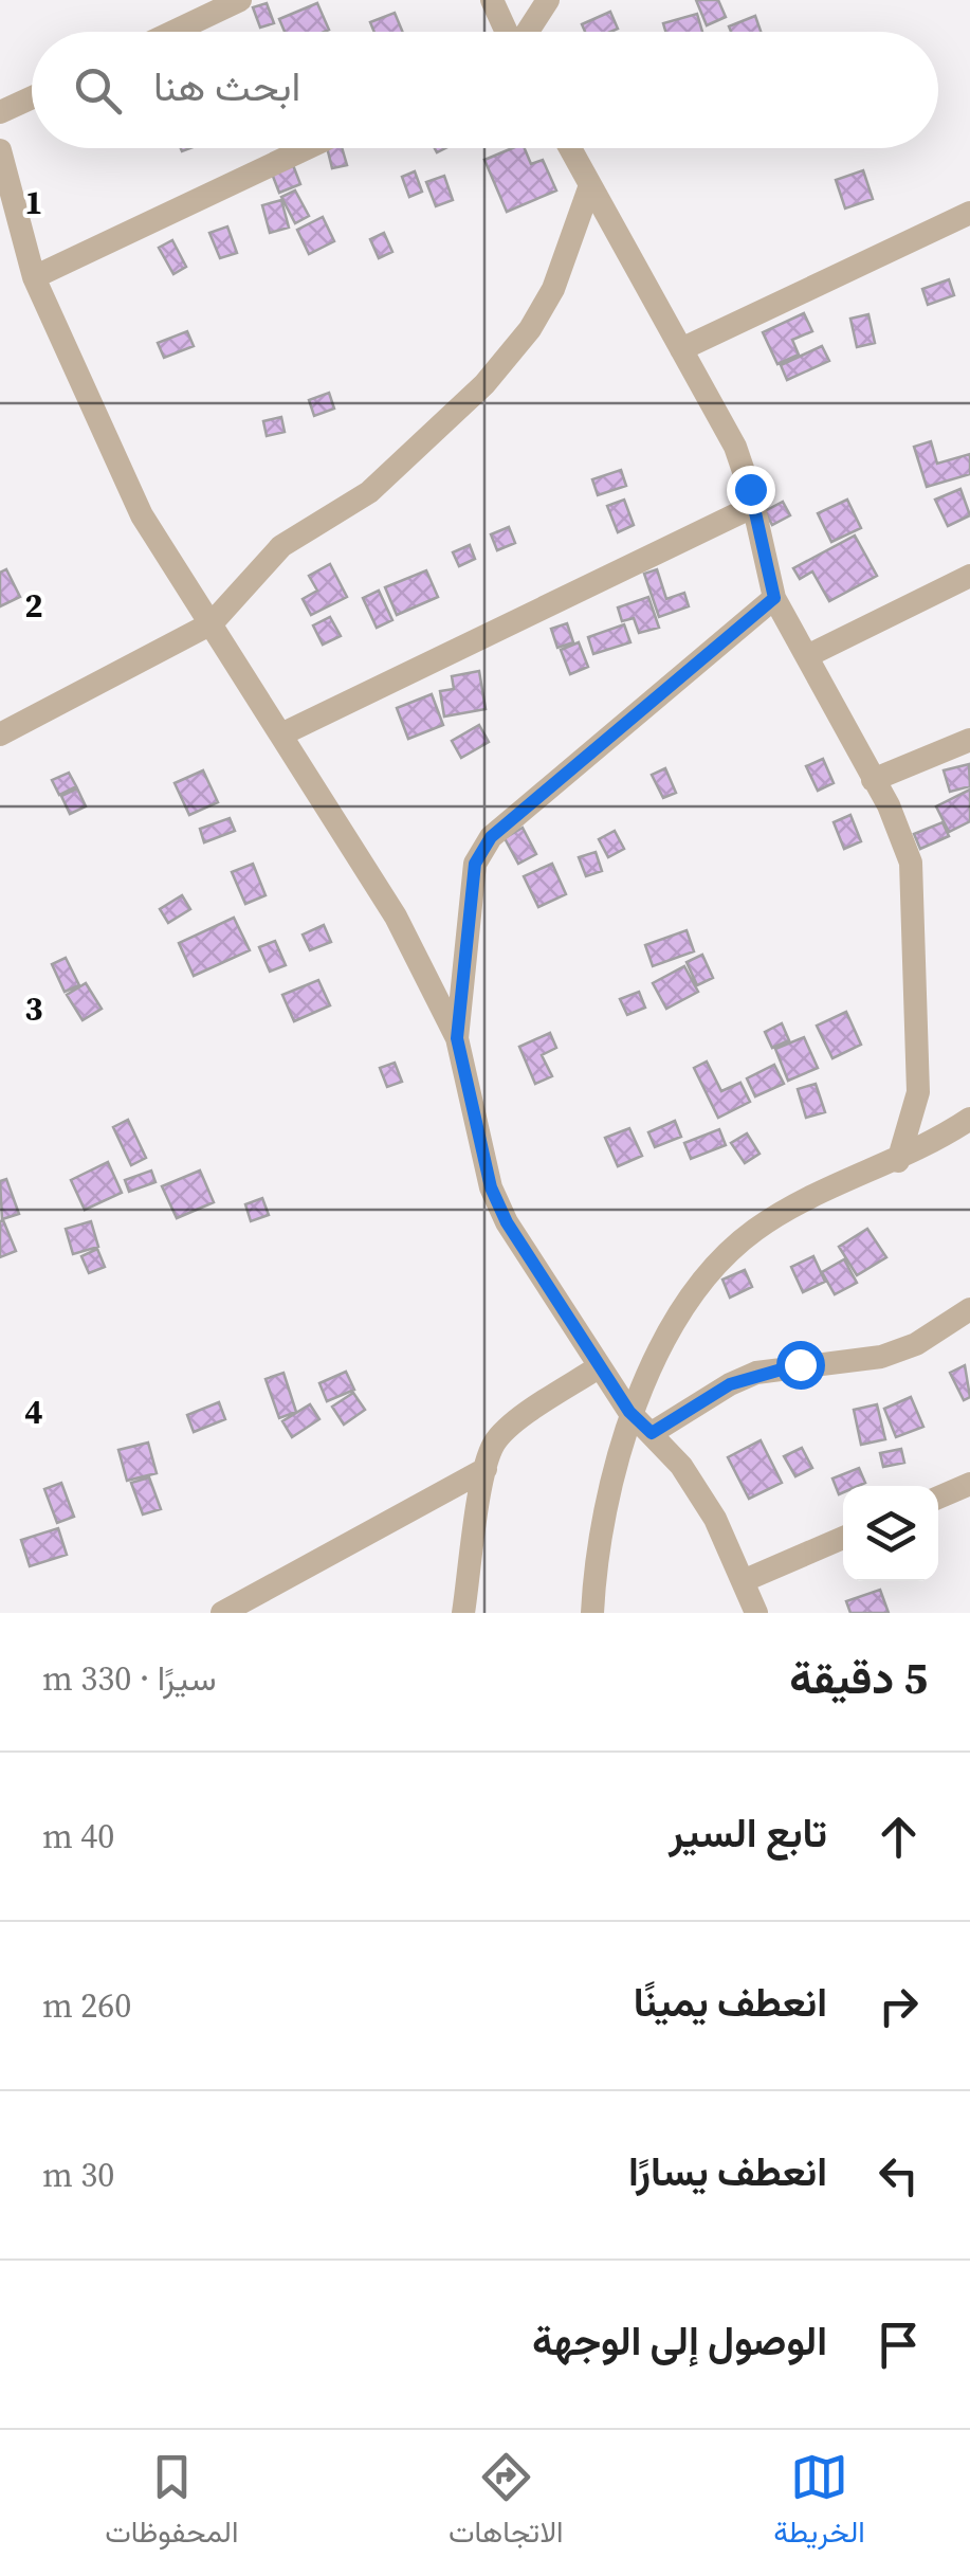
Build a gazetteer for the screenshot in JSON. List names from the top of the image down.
{
  "page": {
    "search": "ابحث هنا",
    "heading": ["5 دقيقة", "سيرًا · 330 m"],
    "list": [
      ["تابع السير", "40 m"],
      ["انعطف يمينًا", "260 m"],
      ["انعطف يسارًا", "30 m"],
      "الوصول إلى الوجهة"
    ],
    "nav": ["الخريطة", "الاتجاهات", "المحفوظات"]
  },
  "grid": {
    "rows": [
      "1",
      "2",
      "3",
      "4"
    ]
  }
}
